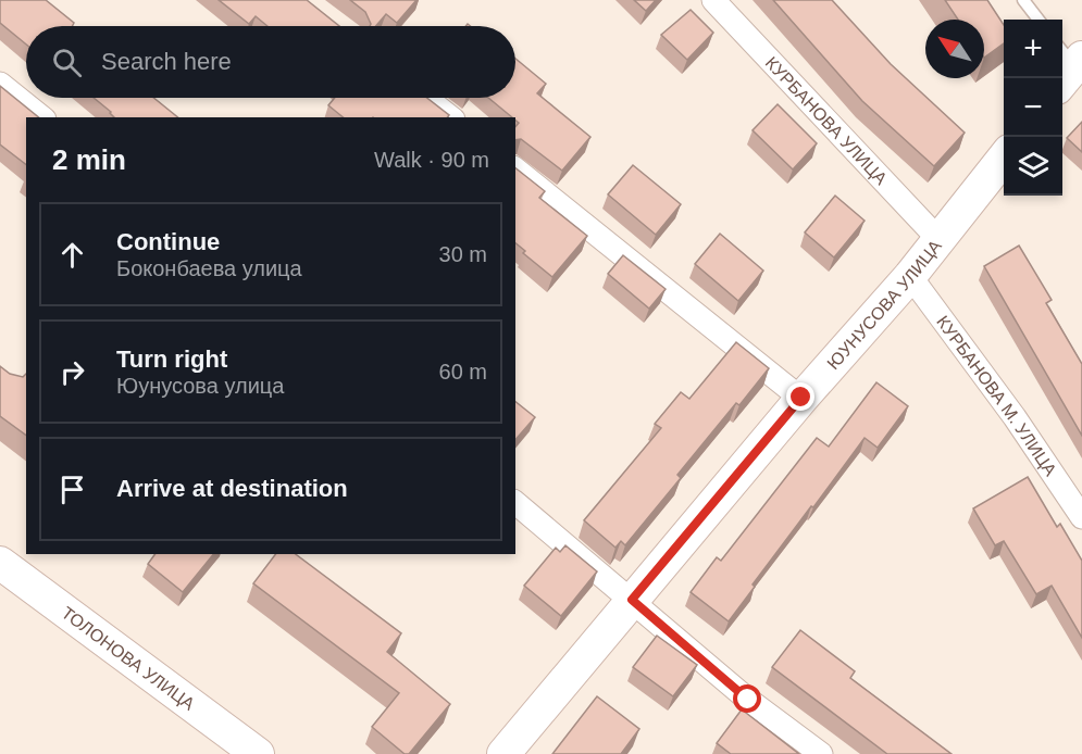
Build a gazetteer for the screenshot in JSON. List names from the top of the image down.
{
  "streets": {
    "street": [
      "КУРБАНОВА УЛИЦА",
      "ЮУНУСОВА УЛИЦА",
      "КУРБАНОВА М. УЛИЦА",
      "ТОЛОНОВА УЛИЦА"
    ]
  },
  "crossings": [
    ["КУРБАНОВА УЛИЦА", "ЮУНУСОВА УЛИЦА"],
    ["ЮУНУСОВА УЛИЦА", "КУРБАНОВА М. УЛИЦА"]
  ],
  "north": "top left",
  "page": {
    "map_buttons": ["+", "−"],
    "search": "Search here",
    "heading": ["2 min", "Walk · 90 m"],
    "list": [
      ["Continue", "Боконбаева улица", "30 m"],
      ["Turn right", "Юунусова улица", "60 m"],
      "Arrive at destination"
    ]
  }
}
